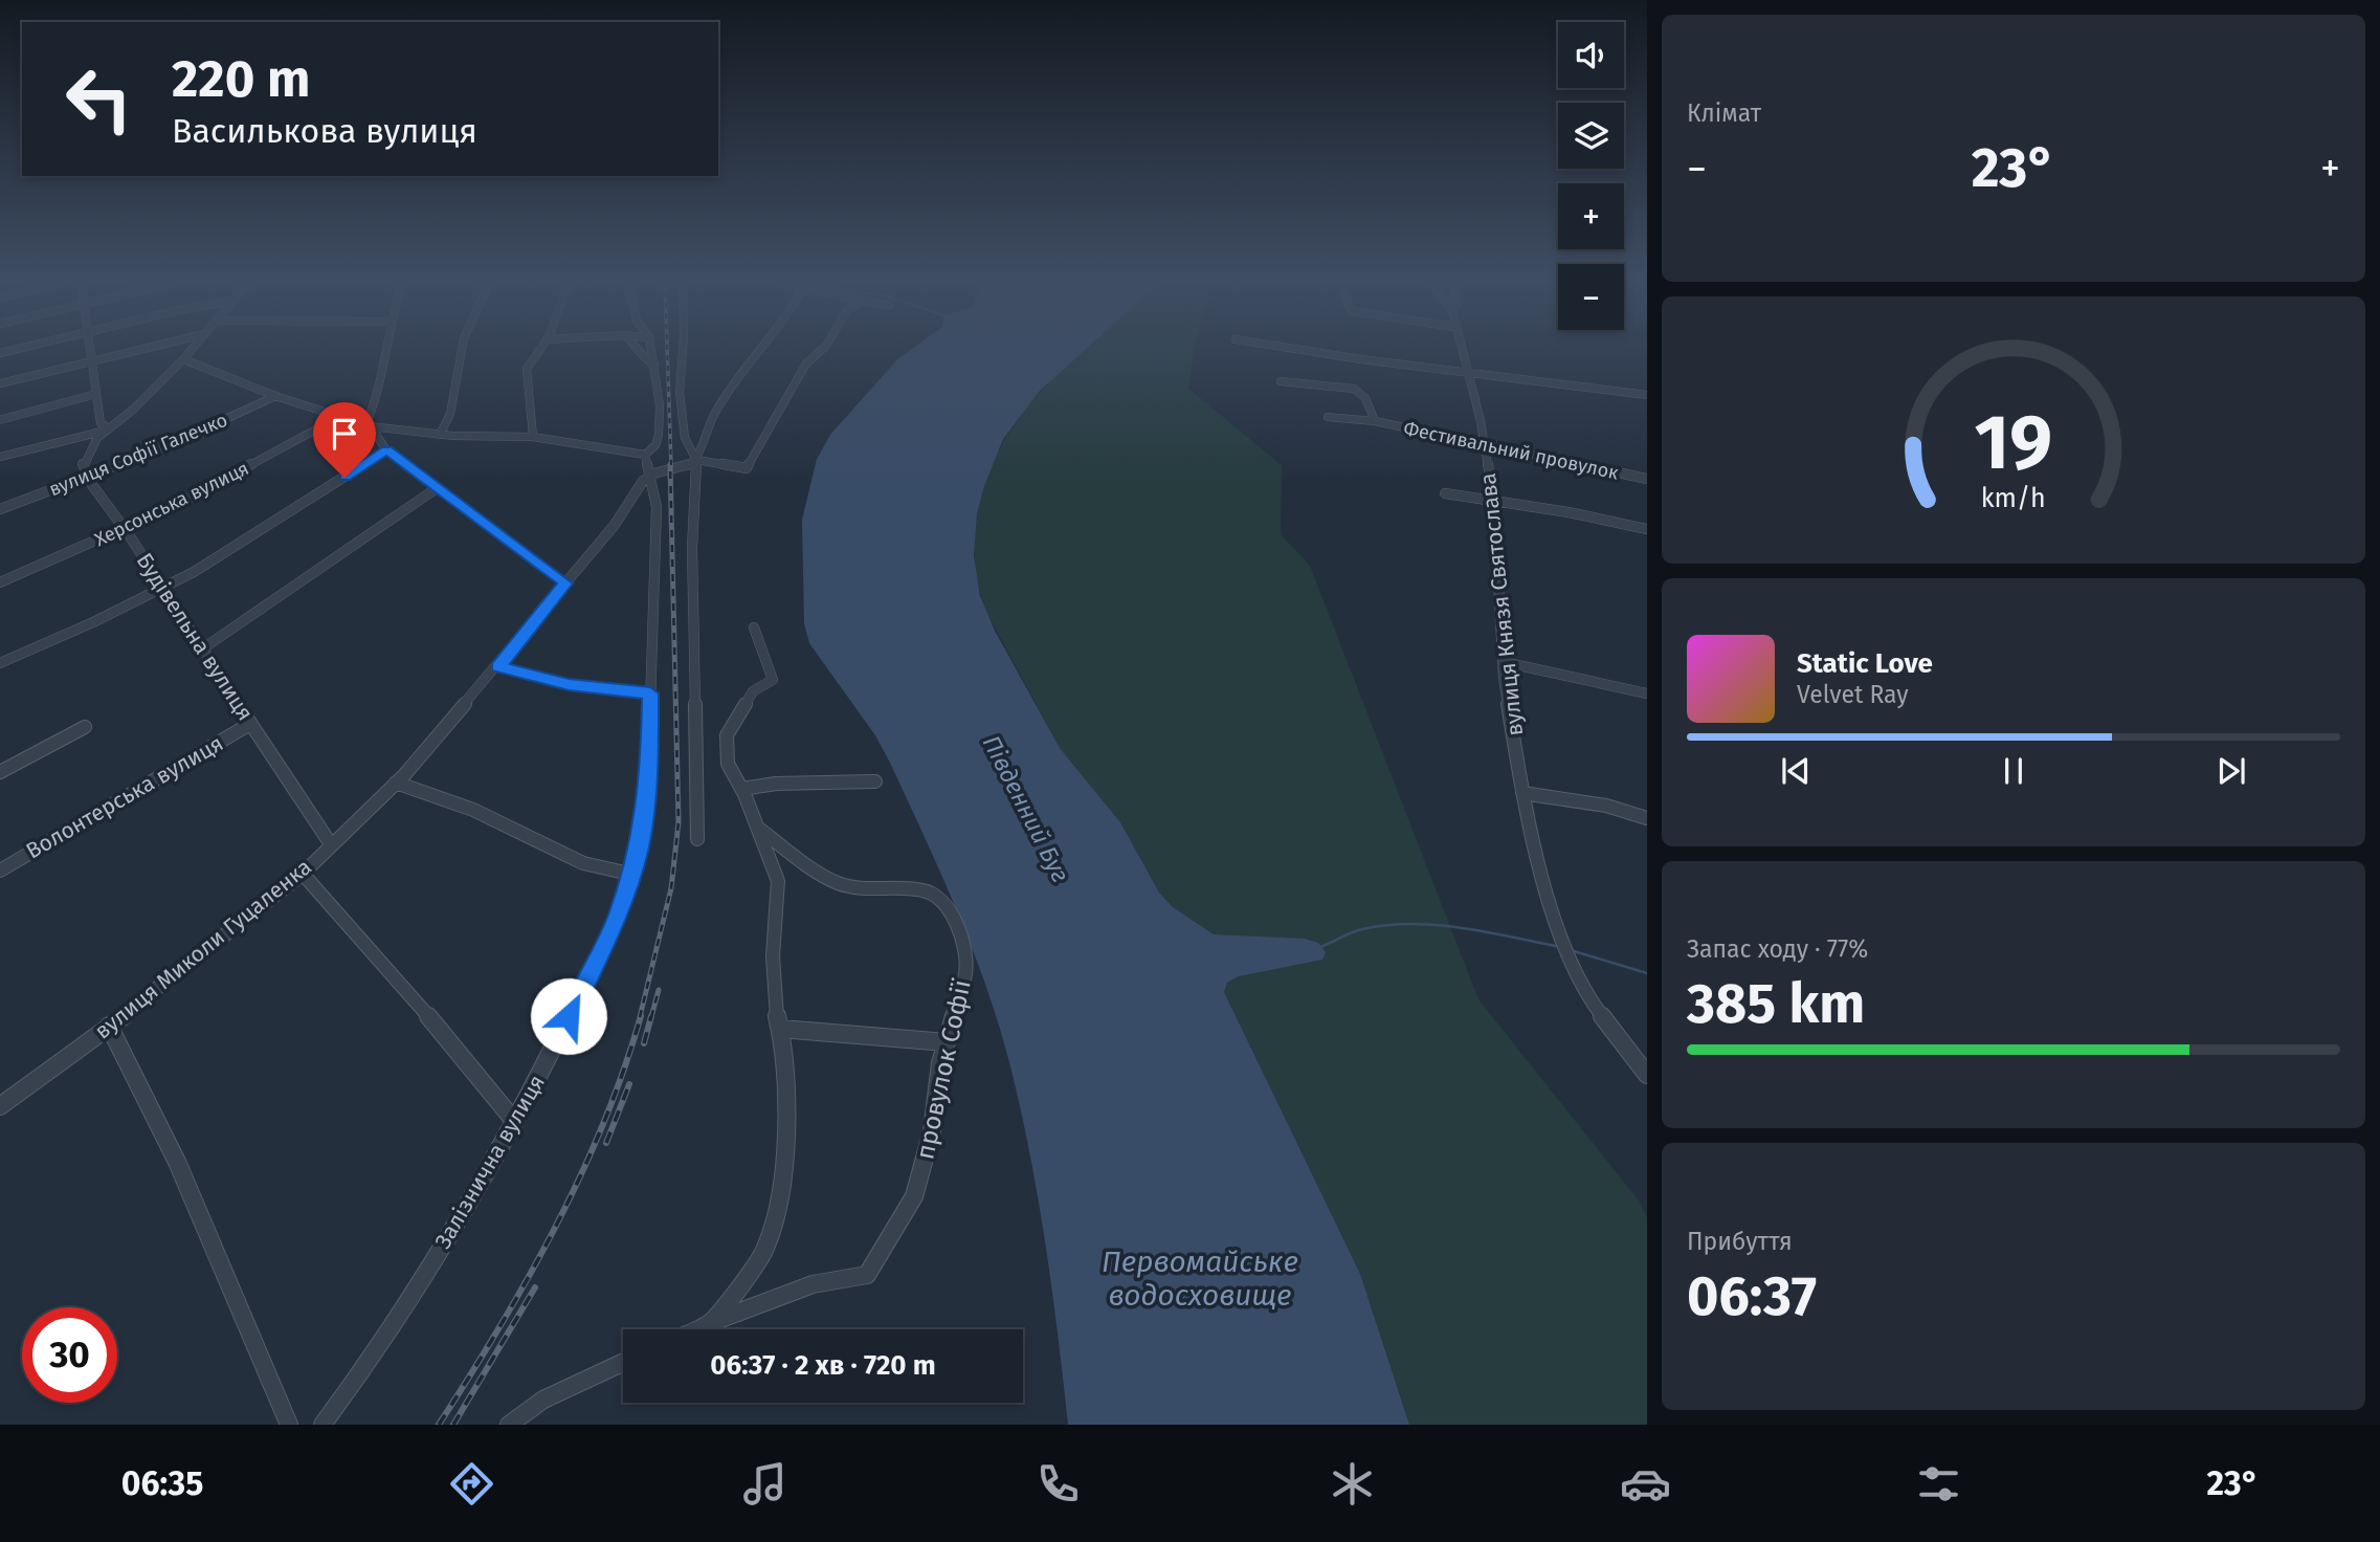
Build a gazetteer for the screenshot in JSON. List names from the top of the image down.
{
  "streets": {
    "street": [
      "Фестивальний провулок",
      "вулиця Софії Галечко",
      "Херсонська вулиця",
      "вулиця Князя Святослава",
      "Будівельна вулиця",
      "Волонтерська вулиця",
      "вулиця Миколи Гуцаленка",
      "провулок Софії",
      "Залізнична вулиця"
    ]
  },
  "crossings": [
    ["Фестивальний провулок", "вулиця Князя Святослава"],
    ["вулиця Софії Галечко", "Будівельна вулиця"],
    ["Херсонська вулиця", "Будівельна вулиця"],
    ["Будівельна вулиця", "Волонтерська вулиця"],
    ["Будівельна вулиця", "вулиця Миколи Гуцаленка"],
    ["вулиця Миколи Гуцаленка", "Залізнична вулиця"]
  ],
  "water": ["Південний Буг", "Первомайське водосховище"],
  "page": {
    "tile": [
      "Клімат",
      ["Запас ходу · 77%", "385 km"],
      ["Прибуття", "06:37"]
    ],
    "map_buttons": ["+", "−"],
    "turn": ["220 m", "Василькова вулиця"],
    "heat": ["−", "23°", "+"],
    "song": ["Static Love", "Velvet Ray"],
    "limit": "30",
    "trip": "06:37 · 2 хв · 720 m",
    "tabs": ["06:35", "23°"],
    "gauge": ["19", "km/h"]
  }
}
